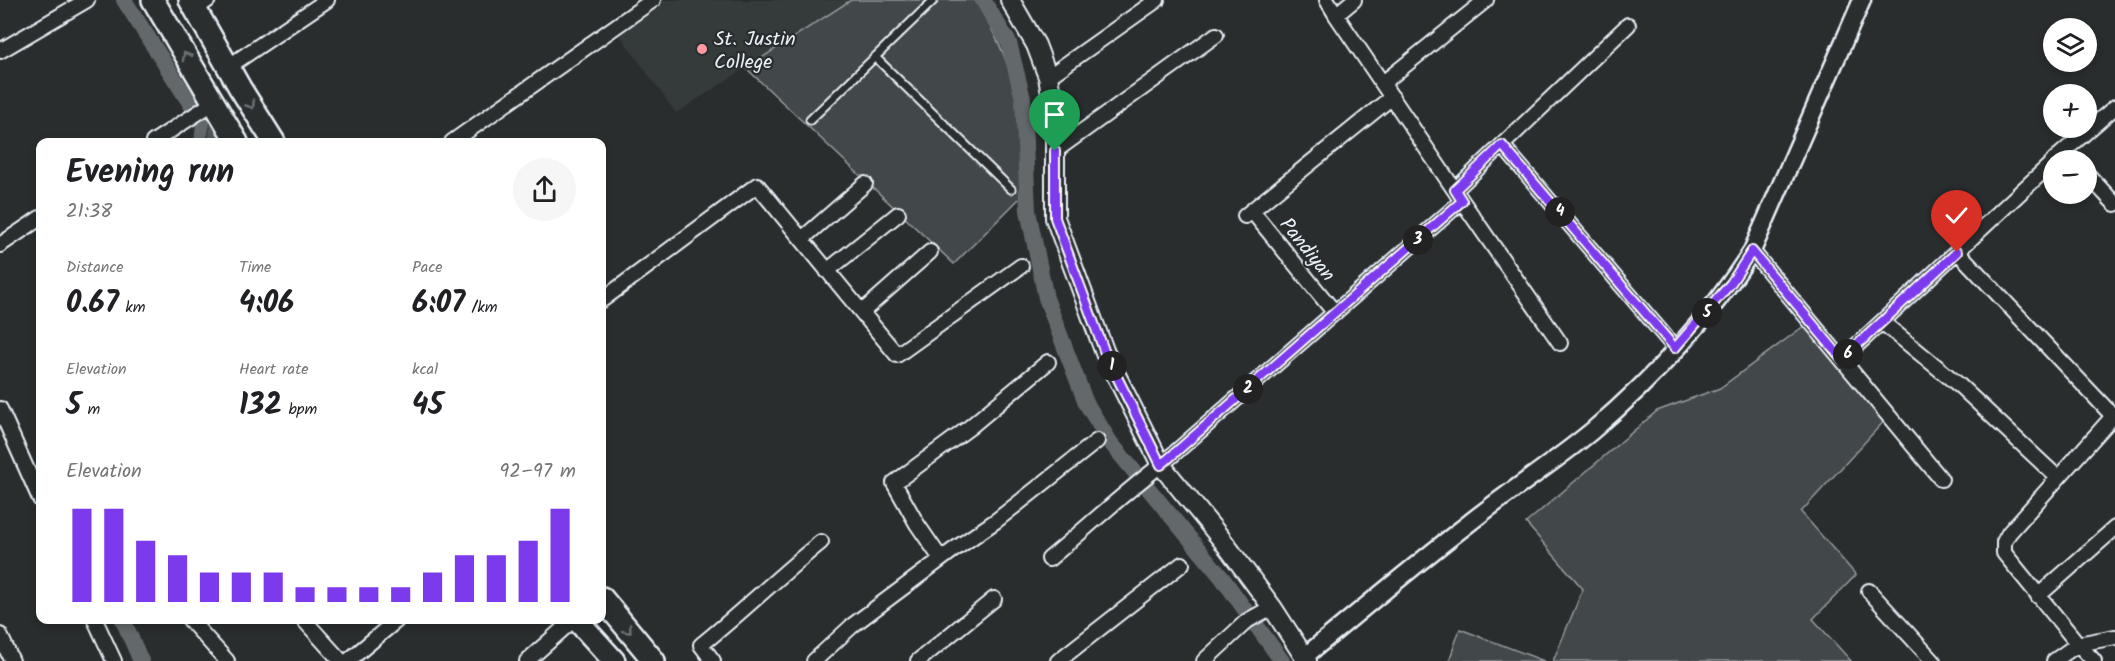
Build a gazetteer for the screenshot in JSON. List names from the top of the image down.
{
  "streets": {
    "street": ["Pandiyan"]
  },
  "places": ["St. Justin College"],
  "page": {
    "map_buttons": ["+", "−"],
    "heading": ["Evening run", "21:38"],
    "pins": [
      "4",
      "3",
      "5",
      "6",
      "1",
      "2"
    ],
    "stats": [
      ["Distance", "0.67 km"],
      ["Time", "4:06"],
      ["Pace", "6:07 /km"],
      ["Elevation", "5 m"],
      ["Heart rate", "132 bpm"],
      ["kcal", "45"]
    ],
    "chart": ["Elevation", "92–97 m"]
  }
}
